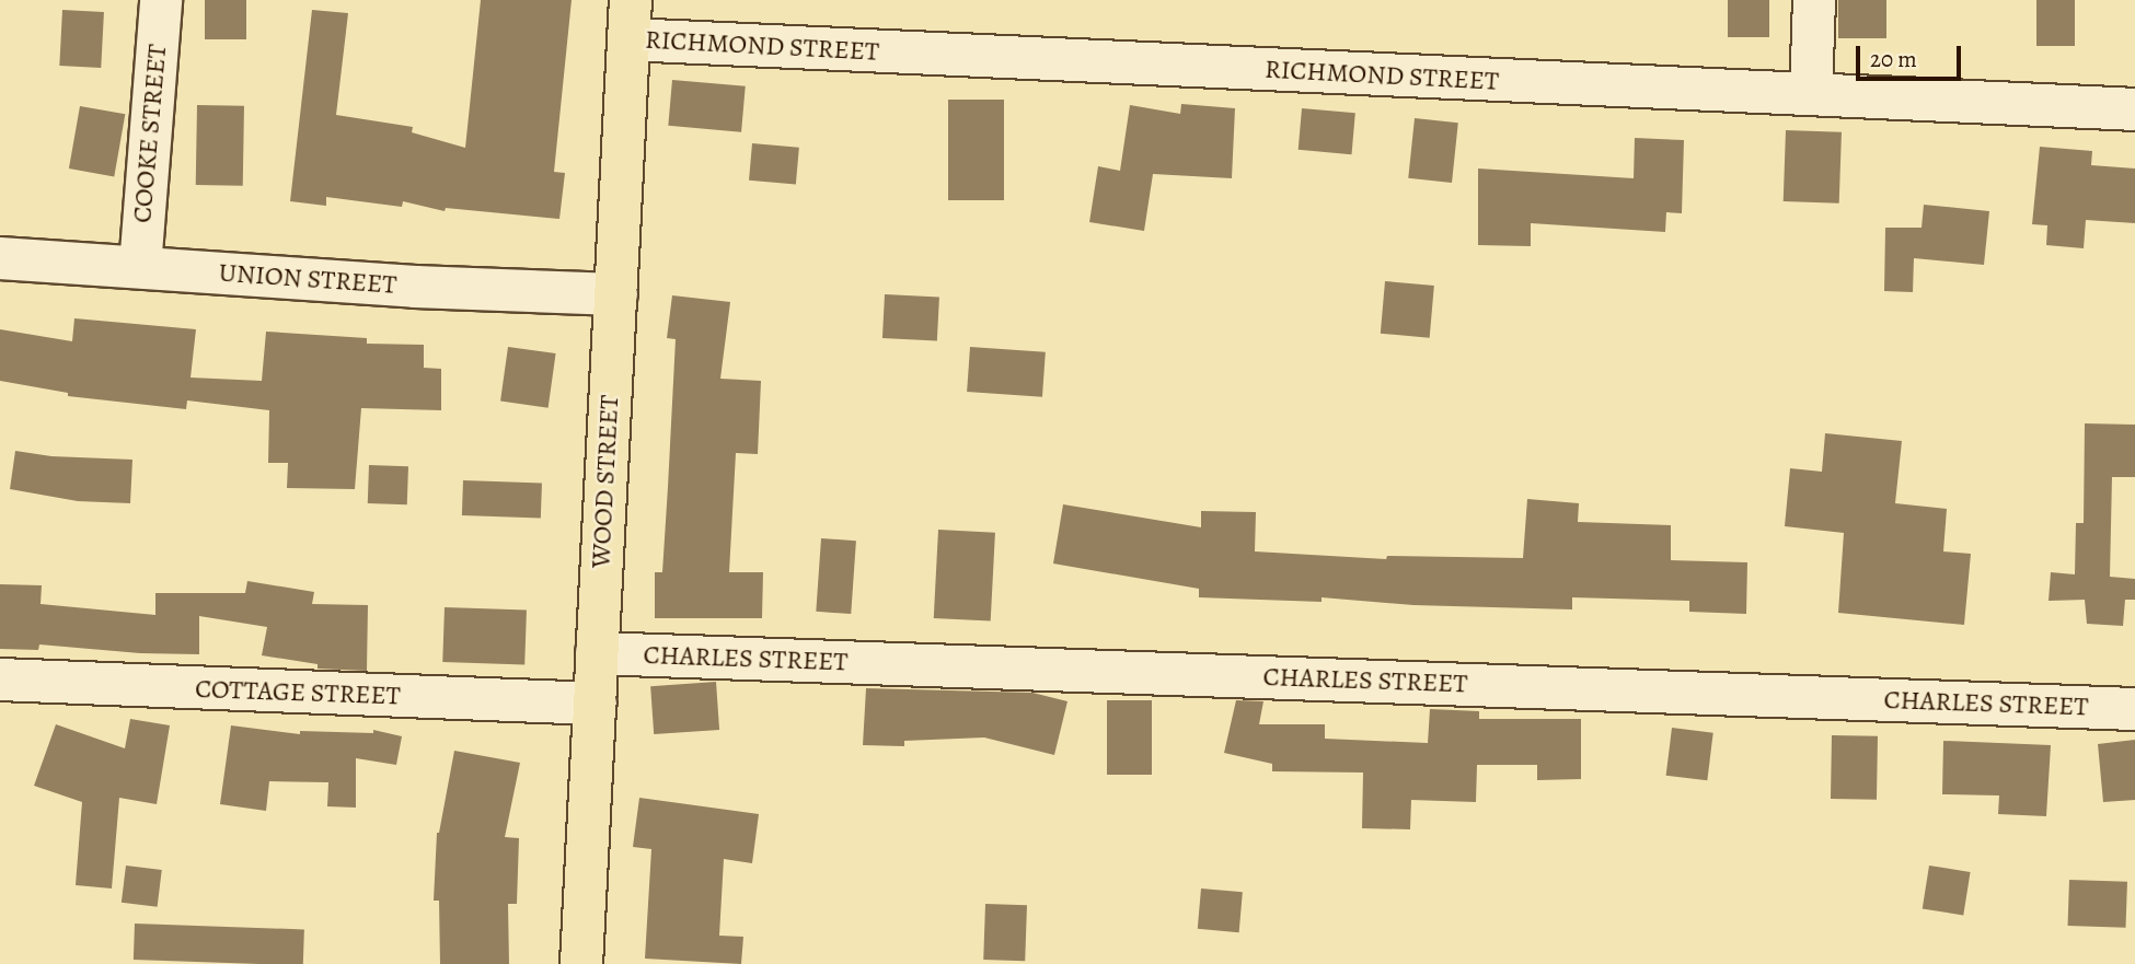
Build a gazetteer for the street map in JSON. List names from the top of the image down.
{
  "streets": {
    "main road": ["WOOD STREET"],
    "street": [
      "RICHMOND STREET",
      "COOKE STREET",
      "UNION STREET",
      "CHARLES STREET",
      "COTTAGE STREET"
    ]
  },
  "crossings": [
    ["RICHMOND STREET", "WOOD STREET"],
    ["COOKE STREET", "UNION STREET"],
    ["UNION STREET", "WOOD STREET"],
    ["WOOD STREET", "CHARLES STREET"],
    ["WOOD STREET", "COTTAGE STREET"]
  ],
  "scale_bar": "20 m"
}
